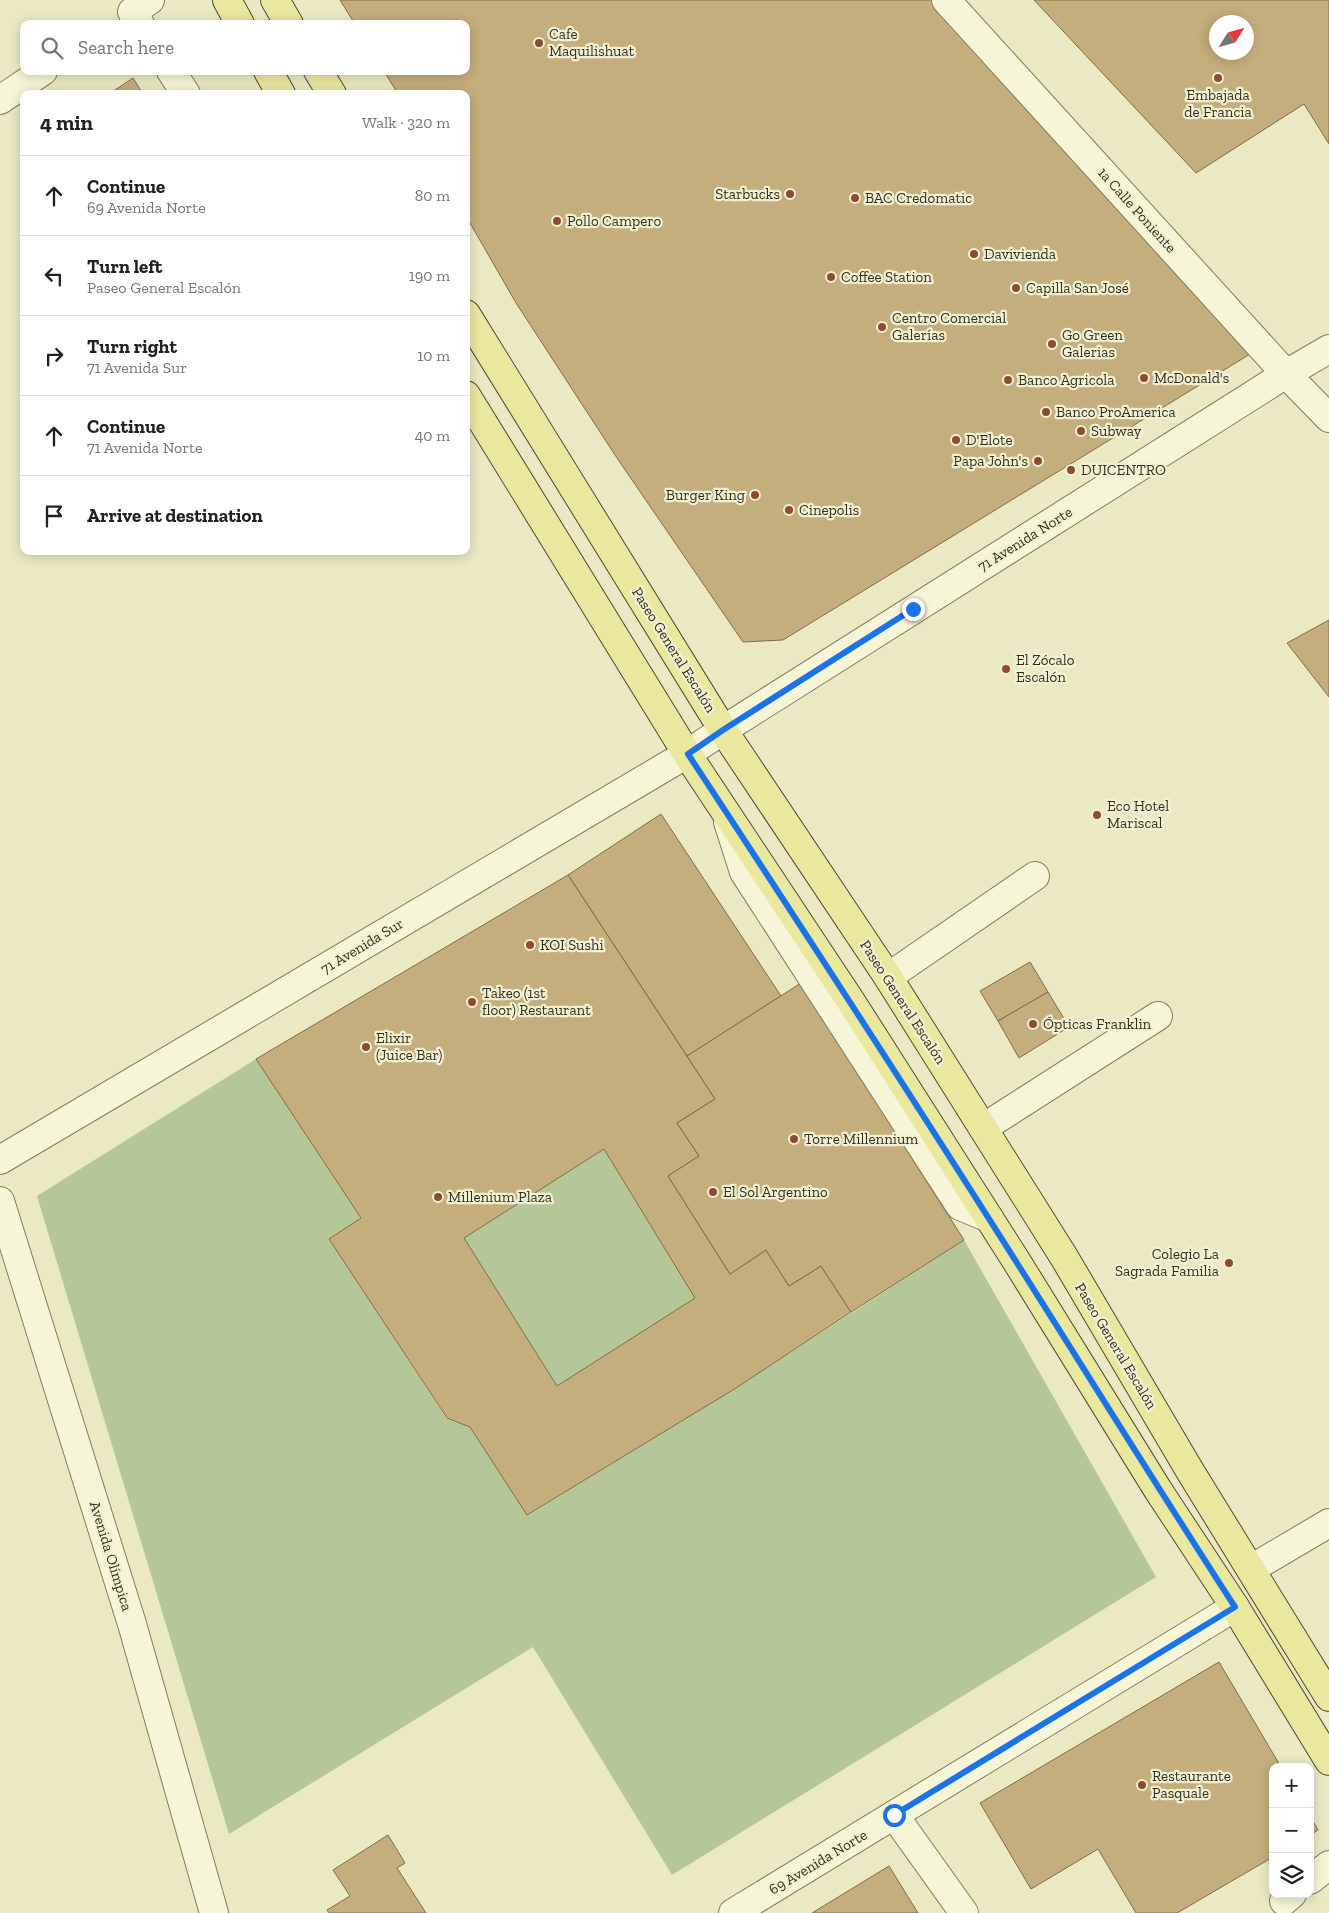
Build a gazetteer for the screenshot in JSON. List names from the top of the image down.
{
  "streets": {
    "main road": ["Paseo General Escalón"],
    "street": [
      "1a Calle Poniente",
      "71 Avenida Norte",
      "71 Avenida Sur",
      "Avenida Olímpica",
      "69 Avenida Norte"
    ]
  },
  "crossings": [
    ["1a Calle Poniente", "71 Avenida Norte"],
    ["71 Avenida Norte", "Paseo General Escalón"],
    ["71 Avenida Norte", "71 Avenida Sur"],
    ["Paseo General Escalón", "71 Avenida Sur"]
  ],
  "places": [
    "Cafe Maquilishuat",
    "Embajada de Francia",
    "Starbucks",
    "BAC Credomatic",
    "Pollo Campero",
    "Davivienda",
    "Coffee Station",
    "Capilla San José",
    "Centro Comercial Galerías",
    "Go Green Galerias",
    "McDonald's",
    "Banco Agricola",
    "Banco ProAmerica",
    "Subway",
    "D'Elote",
    "Papa John's",
    "DUICENTRO",
    "Burger King",
    "Cinepolis",
    "El Zócalo Escalón",
    "Eco Hotel Mariscal",
    "KOI Sushi",
    "Takeo (1st floor) Restaurant",
    "Ópticas Franklin",
    "Elixir (Juice Bar)",
    "Torre Millennium",
    "El Sol Argentino",
    "Millenium Plaza",
    "Colegio La Sagrada Familia",
    "Restaurante Pasquale"
  ],
  "north": "top right",
  "page": {
    "search": "Search here",
    "heading": ["4 min", "Walk · 320 m"],
    "list": [
      ["Continue", "69 Avenida Norte", "80 m"],
      ["Turn left", "Paseo General Escalón", "190 m"],
      ["Turn right", "71 Avenida Sur", "10 m"],
      ["Continue", "71 Avenida Norte", "40 m"],
      "Arrive at destination"
    ],
    "map_buttons": ["+", "−"]
  }
}
